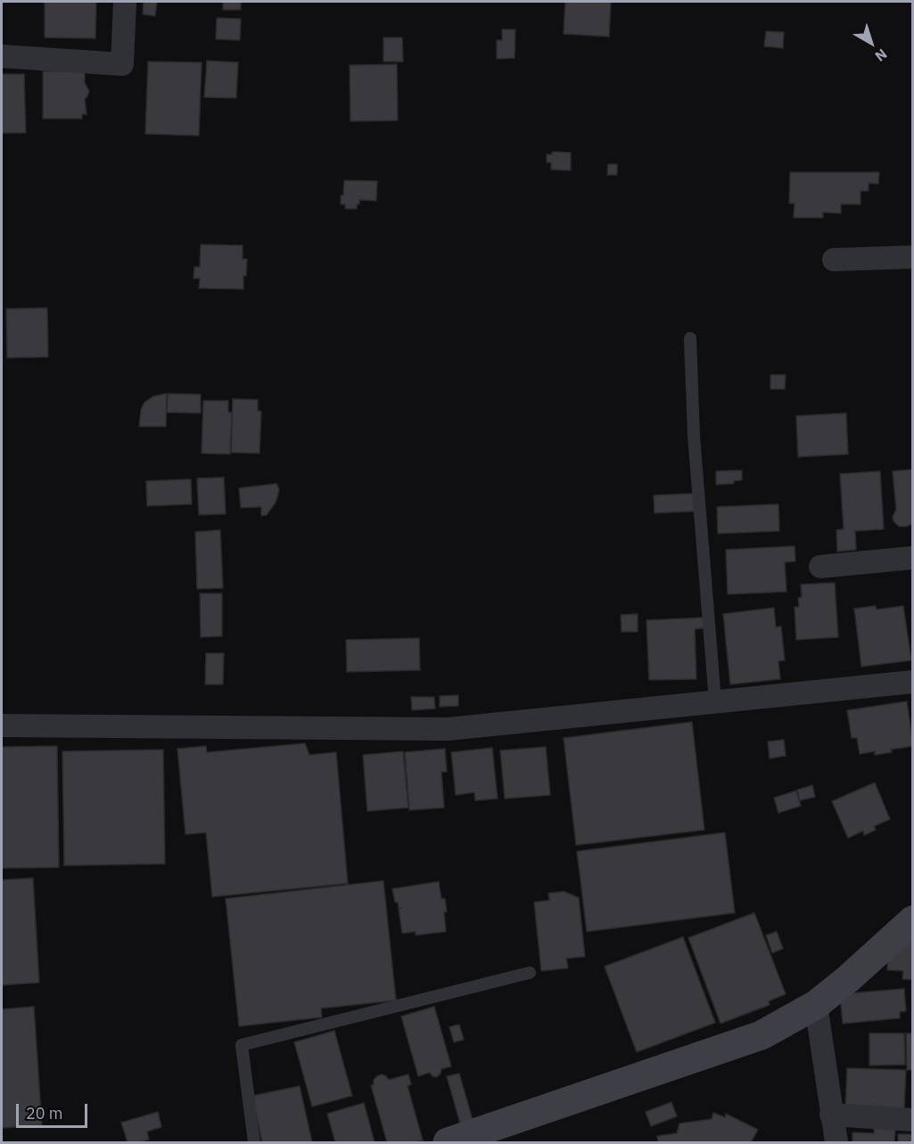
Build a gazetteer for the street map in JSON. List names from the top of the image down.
{
  "scale_bar": "20 m",
  "north": "bottom right"
}
